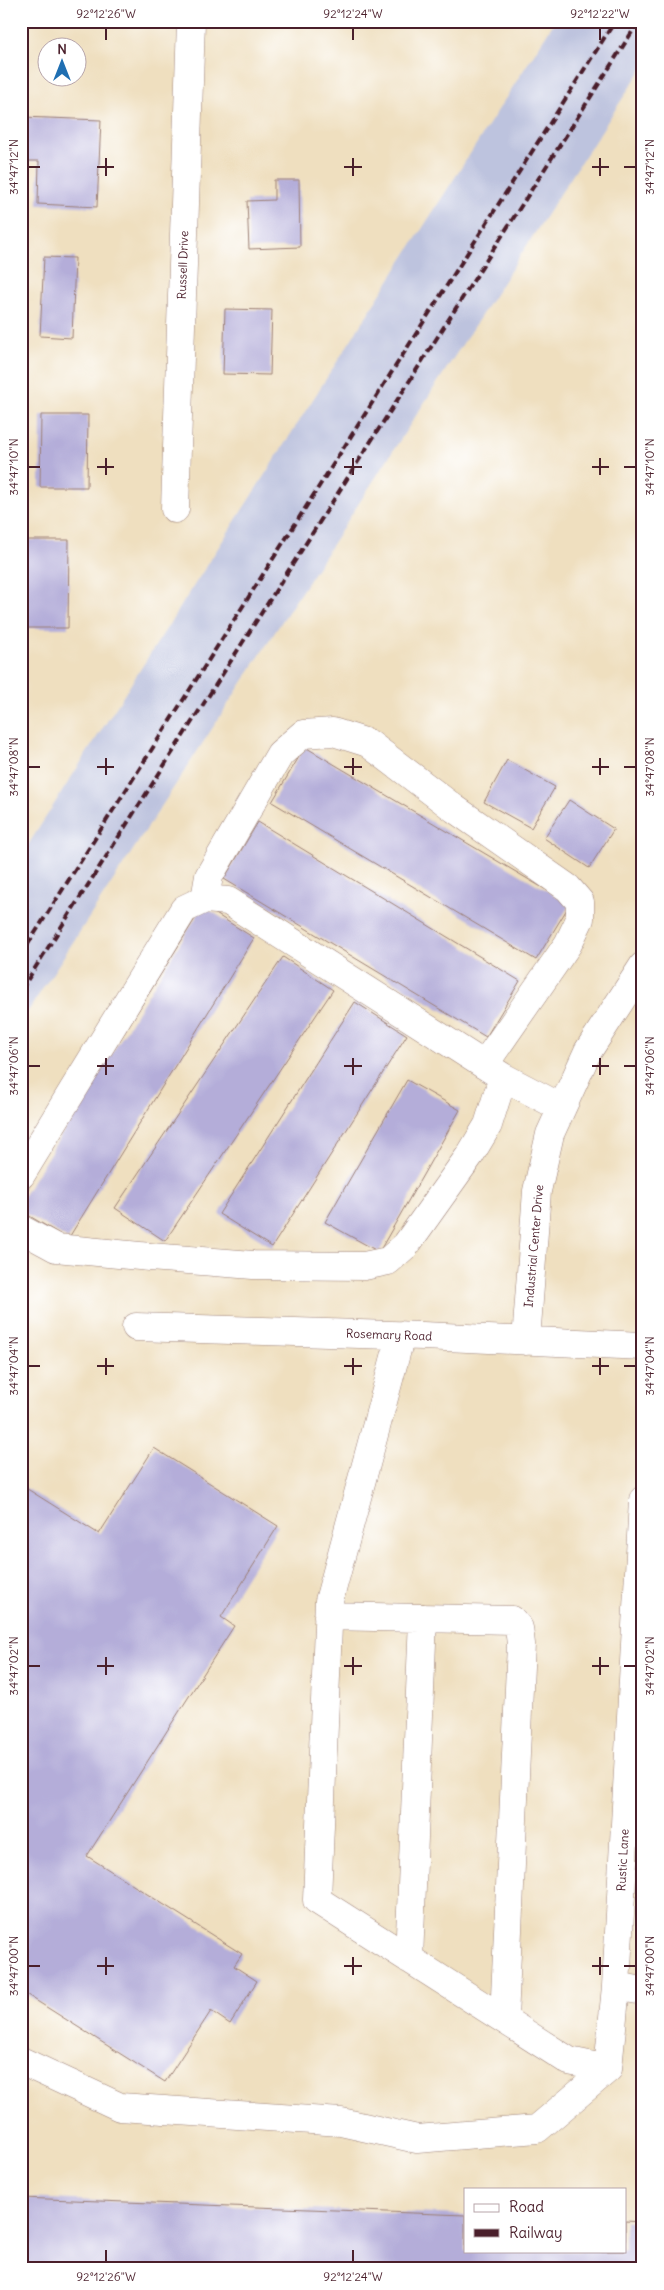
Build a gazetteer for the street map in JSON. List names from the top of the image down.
{
  "streets": {
    "street": [
      "Russell Drive",
      "Industrial Center Drive",
      "Rosemary Road",
      "Rustic Lane"
    ]
  },
  "crossings": [
    ["Industrial Center Drive", "Rosemary Road"]
  ],
  "legend": ["Road", "Railway"],
  "north": "top",
  "coordinates": [
    "92°12'26\"W",
    "92°12'24\"W",
    "92°12'22\"W",
    "34°47'12\"N",
    "34°47'10\"N",
    "34°47'08\"N",
    "34°47'06\"N",
    "34°47'04\"N",
    "34°47'02\"N",
    "34°47'00\"N"
  ]
}
